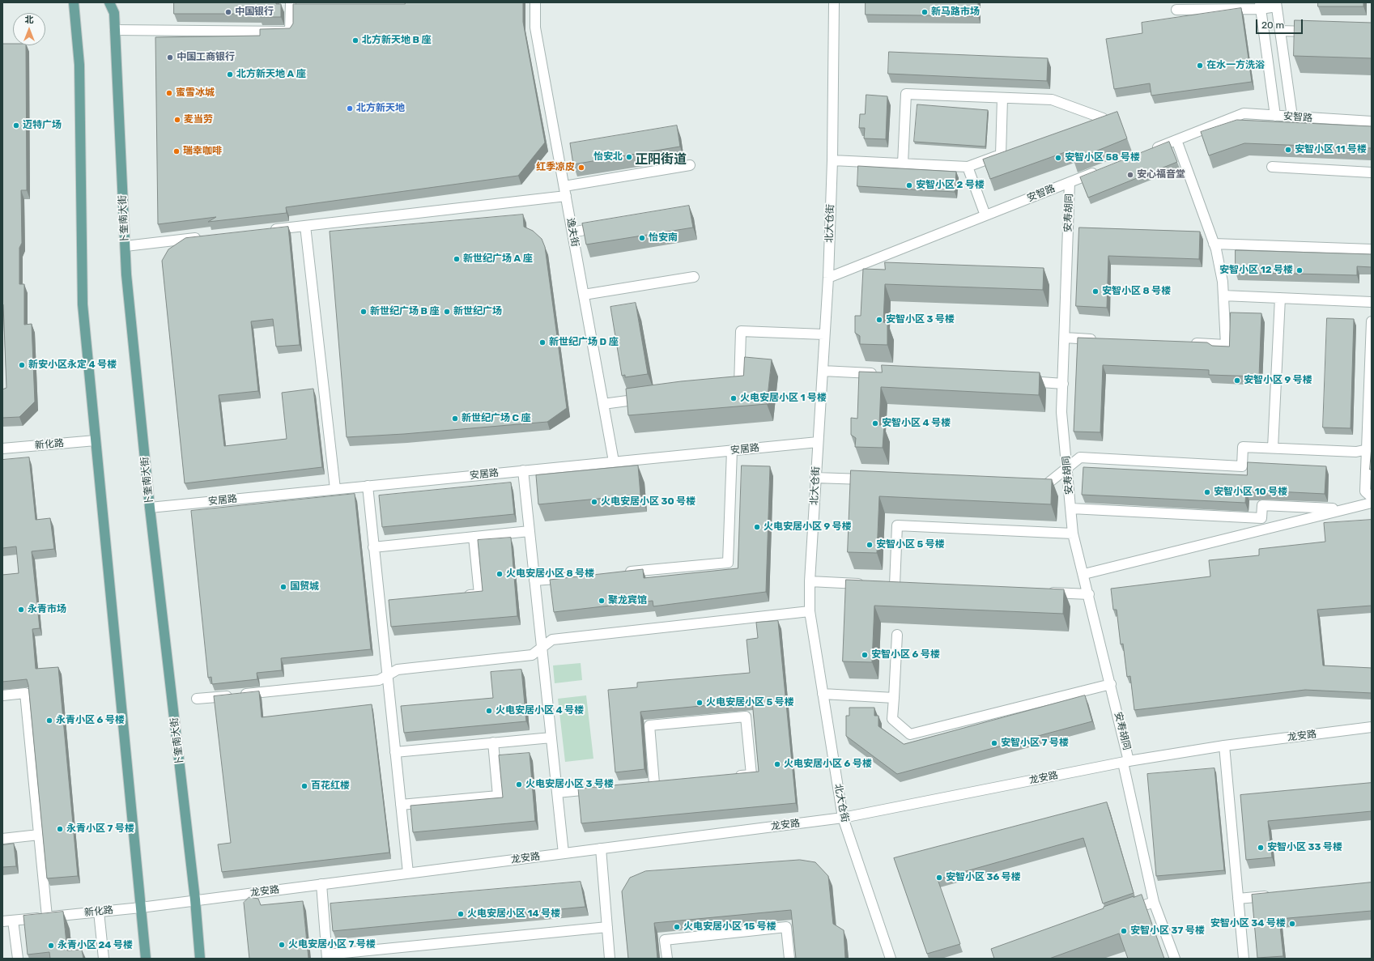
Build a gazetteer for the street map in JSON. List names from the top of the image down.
{
  "streets": {
    "main road": ["卜奎南大街"],
    "street": [
      "安智路",
      "安寿胡同",
      "北大仓街",
      "逸夫街",
      "新化路",
      "安居路",
      "龙安路"
    ]
  },
  "crossings": [
    ["安智路", "安寿胡同"],
    ["安智路", "北大仓街"],
    ["安寿胡同", "龙安路"],
    ["卜奎南大街", "新化路"],
    ["卜奎南大街", "安居路"],
    ["卜奎南大街", "龙安路"],
    ["北大仓街", "安居路"],
    ["北大仓街", "龙安路"],
    ["逸夫街", "安居路"],
    ["新化路", "龙安路"]
  ],
  "districts": ["正阳街道"],
  "places": [
    "中国银行",
    "新马路市场",
    "北方新天地 B 座",
    "中国工商银行",
    "在水一方洗浴",
    "北方新天地 A 座",
    "蜜雪冰城",
    "北方新天地",
    "麦当劳",
    "迈特广场",
    "安智小区 11 号楼",
    "瑞幸咖啡",
    "怡安北",
    "安智小区 58 号楼",
    "红季凉皮",
    "安心福音堂",
    "安智小区 2 号楼",
    "怡安南",
    "新世纪广场 A 座",
    "安智小区 12 号楼",
    "安智小区 8 号楼",
    "新世纪广场 B 座",
    "新世纪广场",
    "安智小区 3 号楼",
    "新世纪广场 D 座",
    "新安小区永定 4 号楼",
    "安智小区 9 号楼",
    "火电安居小区 1 号楼",
    "新世纪广场 C 座",
    "安智小区 4 号楼",
    "安智小区 10 号楼",
    "火电安居小区 30 号楼",
    "火电安居小区 9 号楼",
    "安智小区 5 号楼",
    "火电安居小区 8 号楼",
    "国贸城",
    "聚龙宾馆",
    "永青市场",
    "安智小区 6 号楼",
    "火电安居小区 5 号楼",
    "火电安居小区 4 号楼",
    "永青小区 6 号楼",
    "安智小区 7 号楼",
    "火电安居小区 6 号楼",
    "火电安居小区 3 号楼",
    "百花红楼",
    "永青小区 7 号楼",
    "安智小区 33 号楼",
    "安智小区 36 号楼",
    "火电安居小区 14 号楼",
    "安智小区 34 号楼",
    "火电安居小区 15 号楼",
    "安智小区 37 号楼",
    "火电安居小区 7 号楼",
    "永青小区 24 号楼"
  ],
  "scale_bar": "20 m",
  "north": "top"
}
